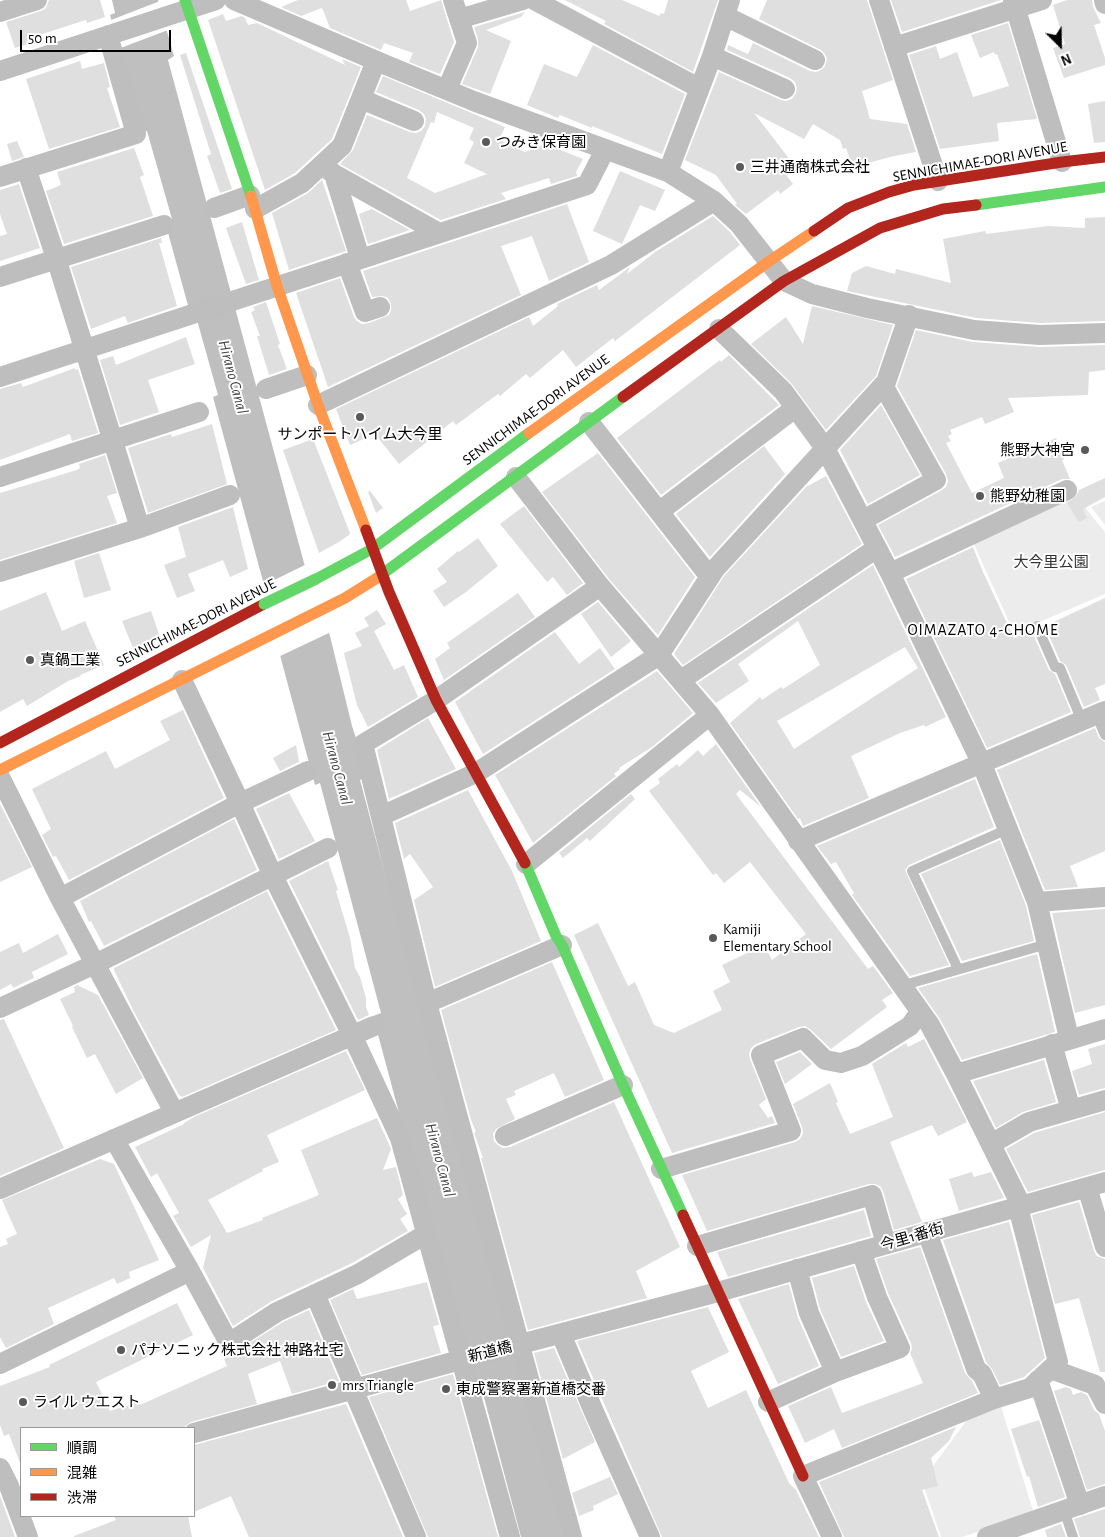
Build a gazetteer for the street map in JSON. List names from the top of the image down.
{
  "streets": {
    "main road": ["SENNICHIMAE-DORI AVENUE"],
    "street": ["今里1番街", "新道橋"]
  },
  "crossings": [
    ["今里1番街", "新道橋"]
  ],
  "districts": ["OIMAZATO 4-CHOME"],
  "water": ["Hirano Canal"],
  "parks": ["大今里公園"],
  "places": [
    "つみき保育園",
    "三井通商株式会社",
    "サンポートハイム大今里",
    "熊野大神宮",
    "熊野幼稚園",
    "真鍋工業",
    "Kamiji Elementary School",
    "パナソニック株式会社 神路社宅",
    "mrs Triangle",
    "東成警察署新道橋交番",
    "ライル ウエスト"
  ],
  "legend": ["順調", "混雑", "渋滞"],
  "scale_bar": "50 m",
  "north": "bottom right"
}
